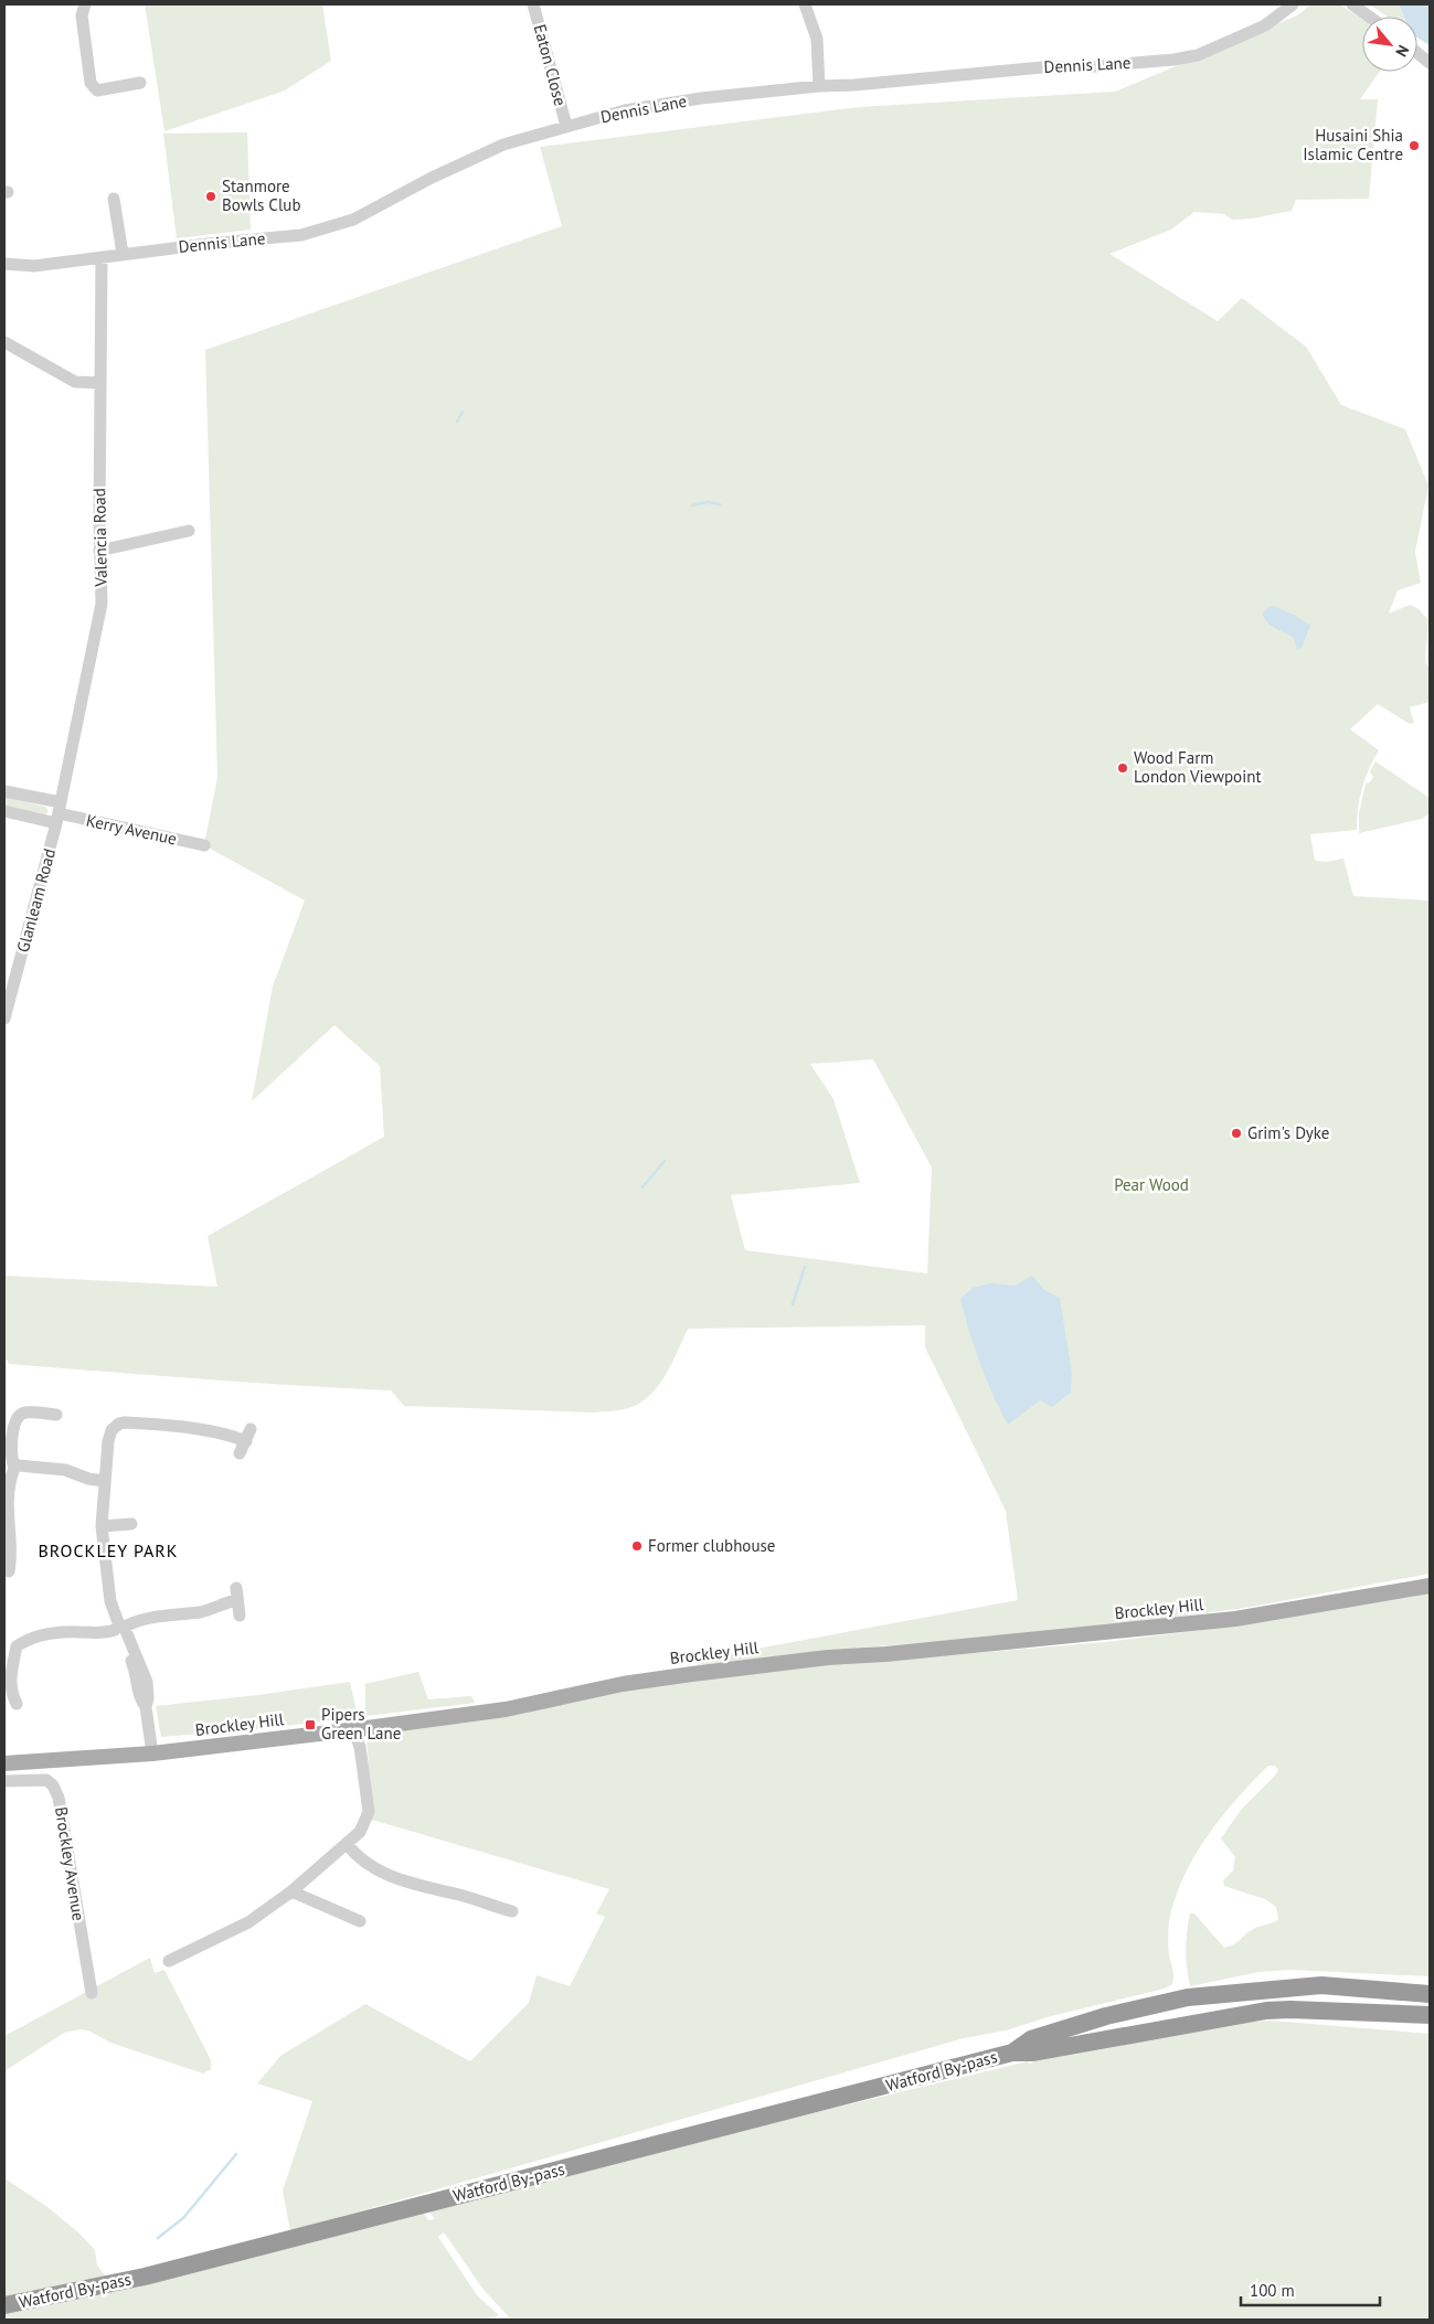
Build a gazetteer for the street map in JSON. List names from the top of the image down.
{
  "streets": {
    "highway": ["Watford By-pass"],
    "main road": ["Brockley Hill"],
    "street": [
      "Eaton Close",
      "Dennis Lane",
      "Valencia Road",
      "Kerry Avenue",
      "Glanleam Road",
      "Brockley Avenue"
    ]
  },
  "crossings": [
    ["Eaton Close", "Dennis Lane"],
    ["Dennis Lane", "Valencia Road"],
    ["Valencia Road", "Kerry Avenue"],
    ["Valencia Road", "Glanleam Road"],
    ["Kerry Avenue", "Glanleam Road"]
  ],
  "districts": ["BROCKLEY PARK"],
  "parks": ["Pear Wood"],
  "places": {
    "other": [
      "Husaini Shia Islamic Centre",
      "Stanmore Bowls Club",
      "Wood Farm London Viewpoint",
      "Grim's Dyke",
      "Former clubhouse"
    ],
    "transit": ["Pipers Green Lane"]
  },
  "scale_bar": "100 m",
  "north": "bottom right"
}
